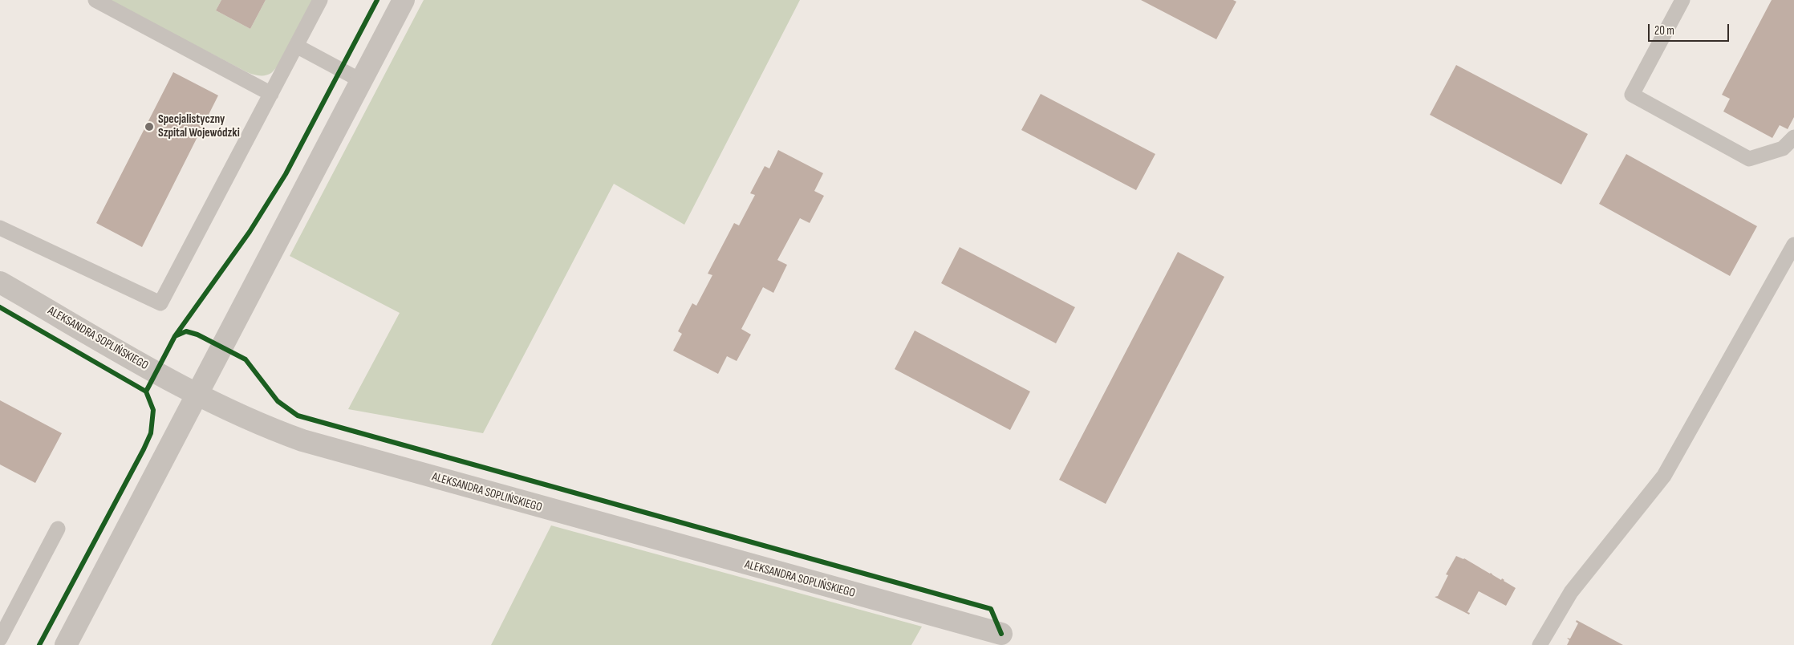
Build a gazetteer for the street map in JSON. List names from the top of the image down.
{
  "streets": {
    "street": ["ALEKSANDRA SOPLIŃSKIEGO"]
  },
  "places": ["Specjalistyczny Szpital Wojewódzki"],
  "scale_bar": "20 m"
}
